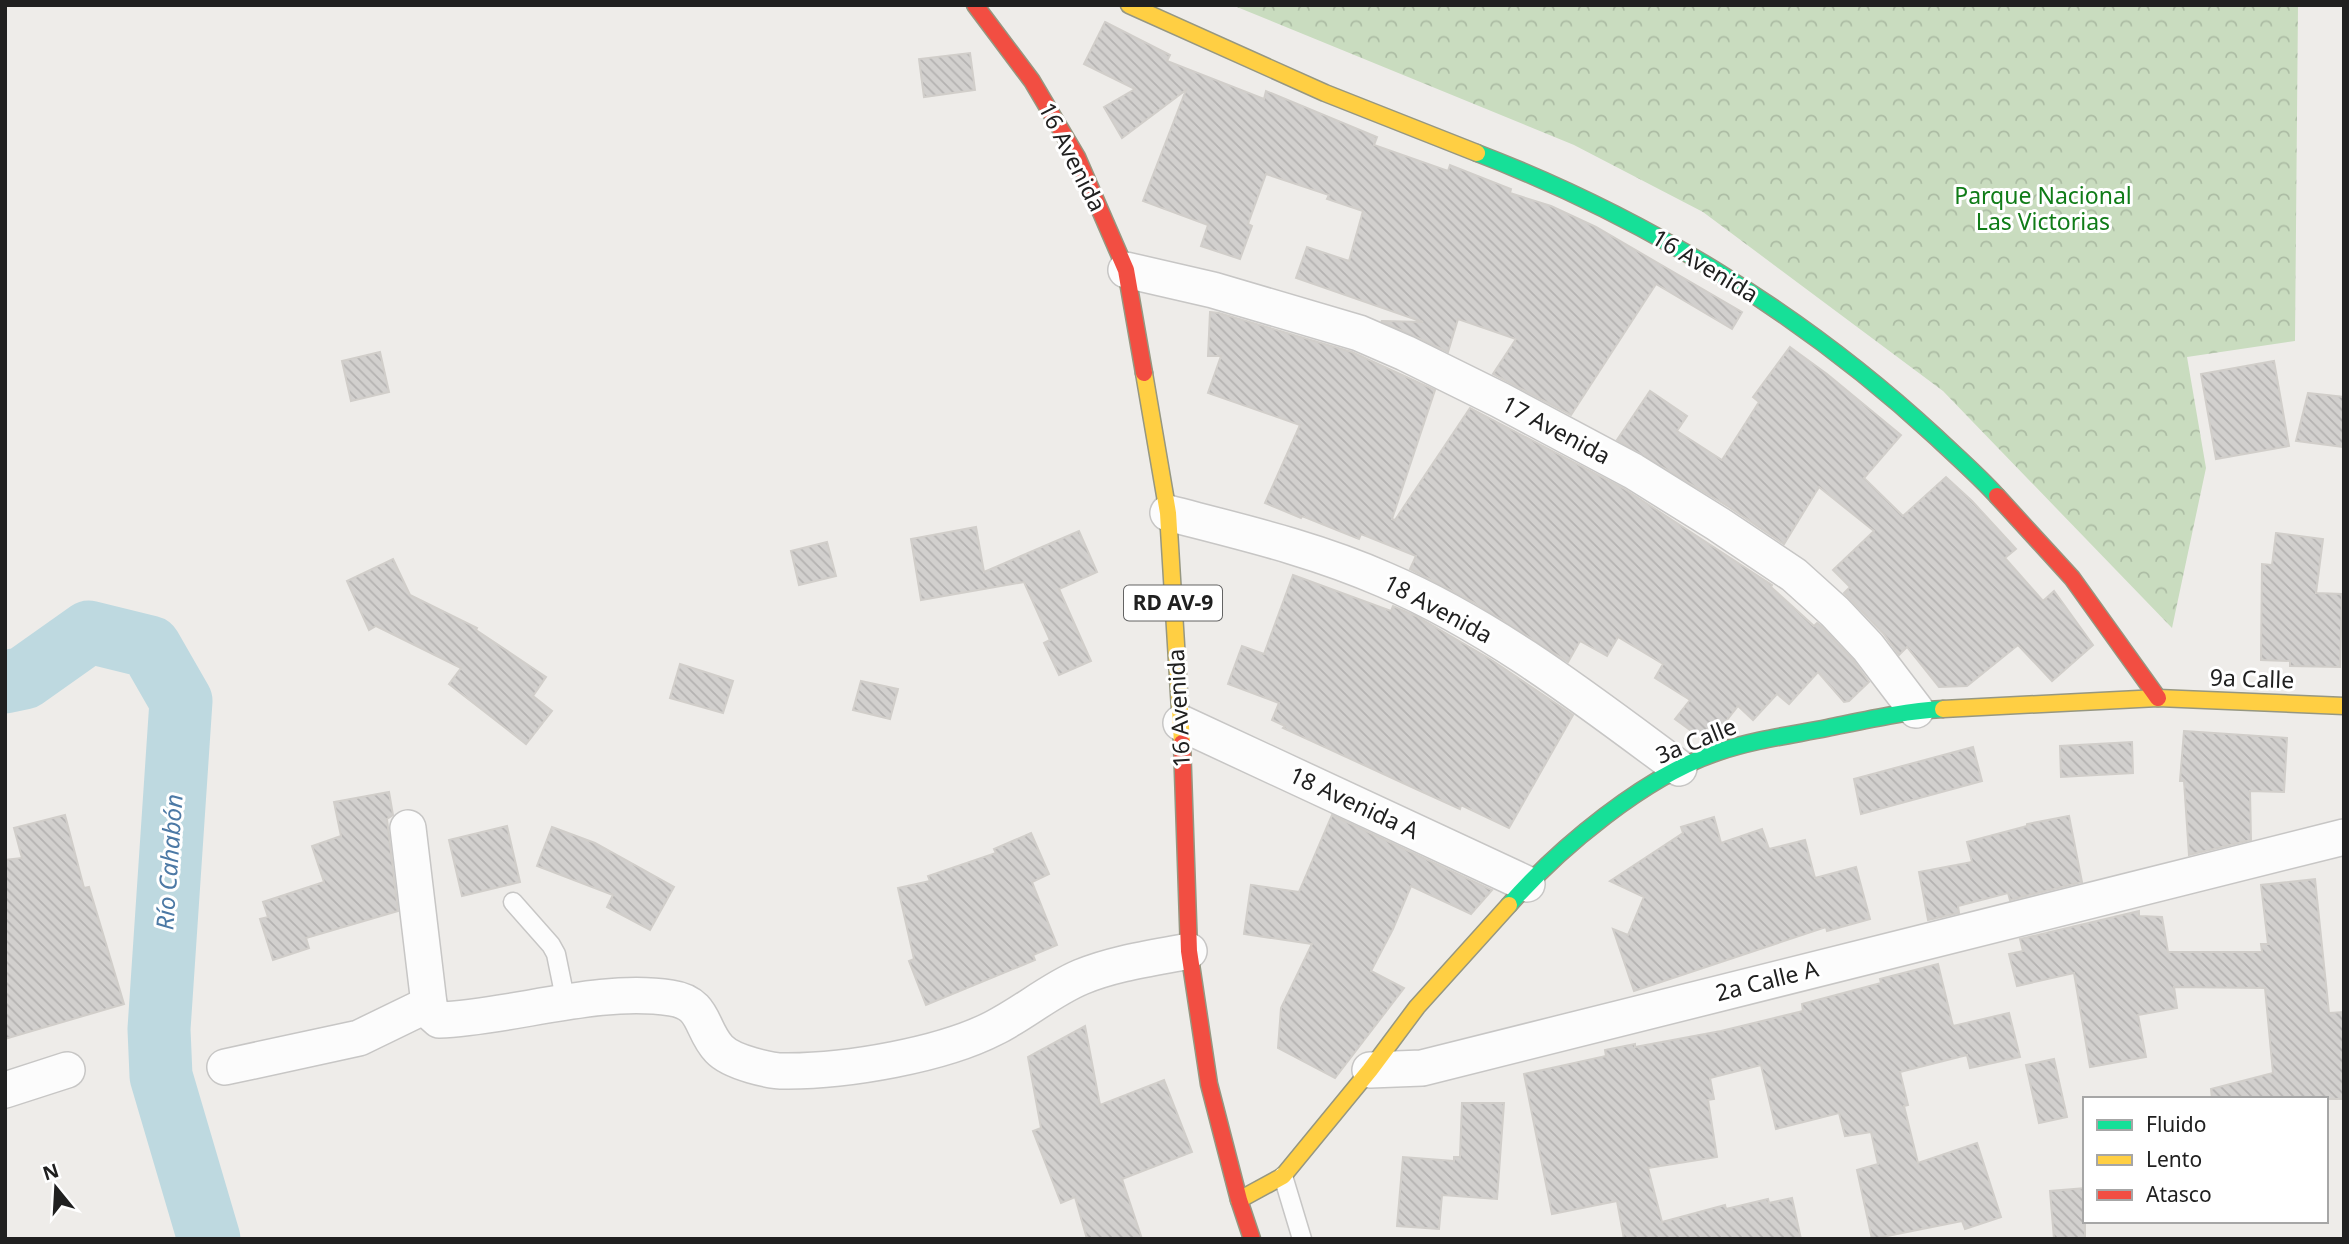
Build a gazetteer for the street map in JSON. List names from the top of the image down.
{
  "streets": {
    "street": [
      "16 Avenida",
      "17 Avenida",
      "RD AV-9",
      "18 Avenida",
      "9a Calle",
      "3a Calle",
      "18 Avenida A",
      "2a Calle A"
    ]
  },
  "crossings": [
    ["16 Avenida", "17 Avenida"],
    ["16 Avenida", "18 Avenida"],
    ["16 Avenida", "9a Calle"],
    ["16 Avenida", "3a Calle"],
    ["16 Avenida", "18 Avenida A"],
    ["17 Avenida", "3a Calle"],
    ["18 Avenida", "3a Calle"],
    ["9a Calle", "3a Calle"],
    ["3a Calle", "18 Avenida A"],
    ["3a Calle", "2a Calle A"]
  ],
  "water": ["Río Cahabón"],
  "parks": ["Parque Nacional Las Victorias"],
  "legend": ["Fluido", "Lento", "Atasco"],
  "north": "top"
}
